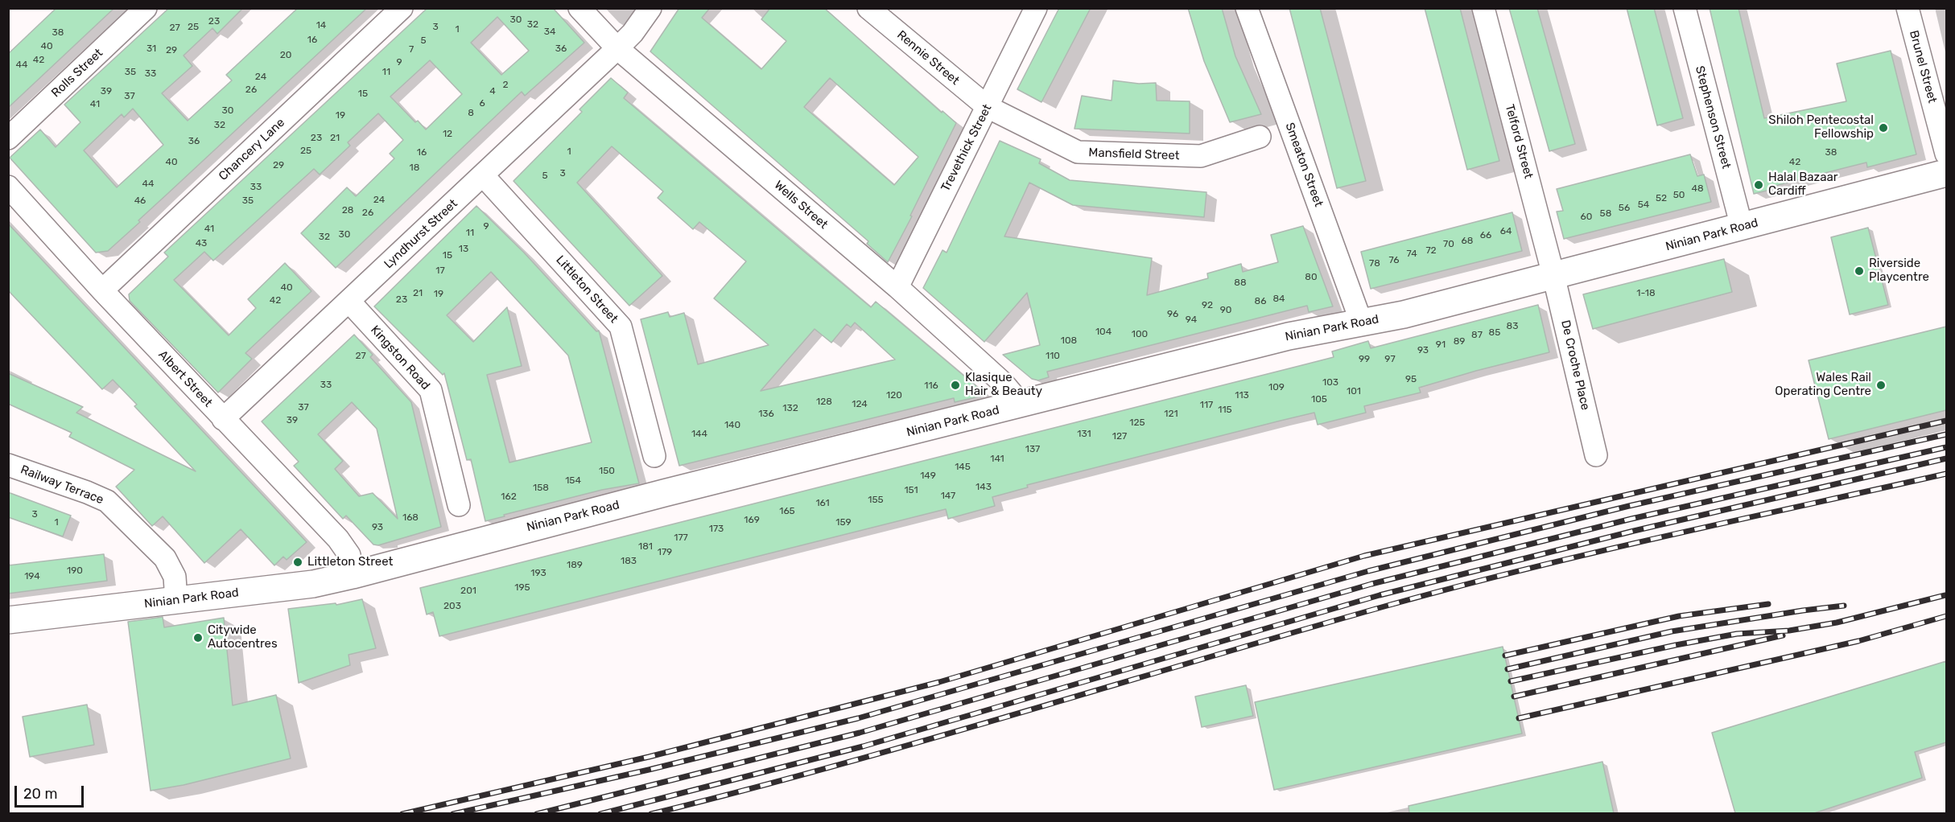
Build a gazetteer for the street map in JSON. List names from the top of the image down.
{
  "streets": {
    "street": [
      "Rennie Street",
      "Brunel Street",
      "Rolls Street",
      "Stephenson Street",
      "Telford Street",
      "Trevethick Street",
      "Chancery Lane",
      "Mansfield Street",
      "Smeaton Street",
      "Wells Street",
      "Lyndhurst Street",
      "Ninian Park Road",
      "Littleton Street",
      "Kingston Road",
      "De Croche Place",
      "Albert Street",
      "Railway Terrace"
    ]
  },
  "crossings": [
    ["Rennie Street", "Trevethick Street"],
    ["Rennie Street", "Mansfield Street"],
    ["Stephenson Street", "Ninian Park Road"],
    ["Telford Street", "Ninian Park Road"],
    ["Telford Street", "De Croche Place"],
    ["Trevethick Street", "Mansfield Street"],
    ["Trevethick Street", "Wells Street"],
    ["Chancery Lane", "Albert Street"],
    ["Smeaton Street", "Ninian Park Road"],
    ["Wells Street", "Lyndhurst Street"],
    ["Wells Street", "Ninian Park Road"],
    ["Lyndhurst Street", "Littleton Street"],
    ["Lyndhurst Street", "Kingston Road"],
    ["Lyndhurst Street", "Albert Street"],
    ["Ninian Park Road", "De Croche Place"],
    ["Ninian Park Road", "Albert Street"],
    ["Ninian Park Road", "Railway Terrace"]
  ],
  "places": [
    "Shiloh Pentecostal Fellowship",
    "Halal Bazaar Cardiff",
    "Riverside Playcentre",
    "Klasique Hair & Beauty",
    "Wales Rail Operating Centre",
    "Littleton Street",
    "Citywide Autocentres"
  ],
  "house_numbers": [
    "30",
    "23",
    "32",
    "14",
    "25",
    "3",
    "27",
    "1",
    "34",
    "38",
    "16",
    "5",
    "40",
    "31",
    "36",
    "7",
    "29",
    "20",
    "42",
    "9",
    "44",
    "35",
    "11",
    "33",
    "24",
    "2",
    "26",
    "39",
    "4",
    "15",
    "37",
    "6",
    "41",
    "30",
    "8",
    "19",
    "32",
    "12",
    "23",
    "21",
    "36",
    "25",
    "1",
    "16",
    "38",
    "40",
    "42",
    "29",
    "18",
    "3",
    "5",
    "44",
    "33",
    "48",
    "50",
    "52",
    "24",
    "46",
    "35",
    "54",
    "56",
    "28",
    "26",
    "58",
    "60",
    "9",
    "41",
    "64",
    "11",
    "30",
    "66",
    "32",
    "68",
    "43",
    "70",
    "13",
    "72",
    "74",
    "15",
    "76",
    "78",
    "17",
    "80",
    "88",
    "40",
    "21",
    "1-18",
    "19",
    "84",
    "23",
    "42",
    "86",
    "92",
    "90",
    "96",
    "94",
    "83",
    "104",
    "85",
    "100",
    "87",
    "108",
    "89",
    "91",
    "93",
    "27",
    "110",
    "99",
    "97",
    "95",
    "103",
    "33",
    "116",
    "109",
    "101",
    "120",
    "113",
    "105",
    "128",
    "124",
    "117",
    "37",
    "132",
    "115",
    "136",
    "121",
    "39",
    "125",
    "140",
    "144",
    "131",
    "127",
    "137",
    "141",
    "145",
    "150",
    "149",
    "154",
    "143",
    "158",
    "151",
    "147",
    "162",
    "155",
    "161",
    "165",
    "3",
    "168",
    "169",
    "1",
    "159",
    "93",
    "173",
    "177",
    "181",
    "179",
    "183",
    "189",
    "190",
    "193",
    "194",
    "195",
    "201",
    "203"
  ],
  "scale_bar": "20 m"
}
